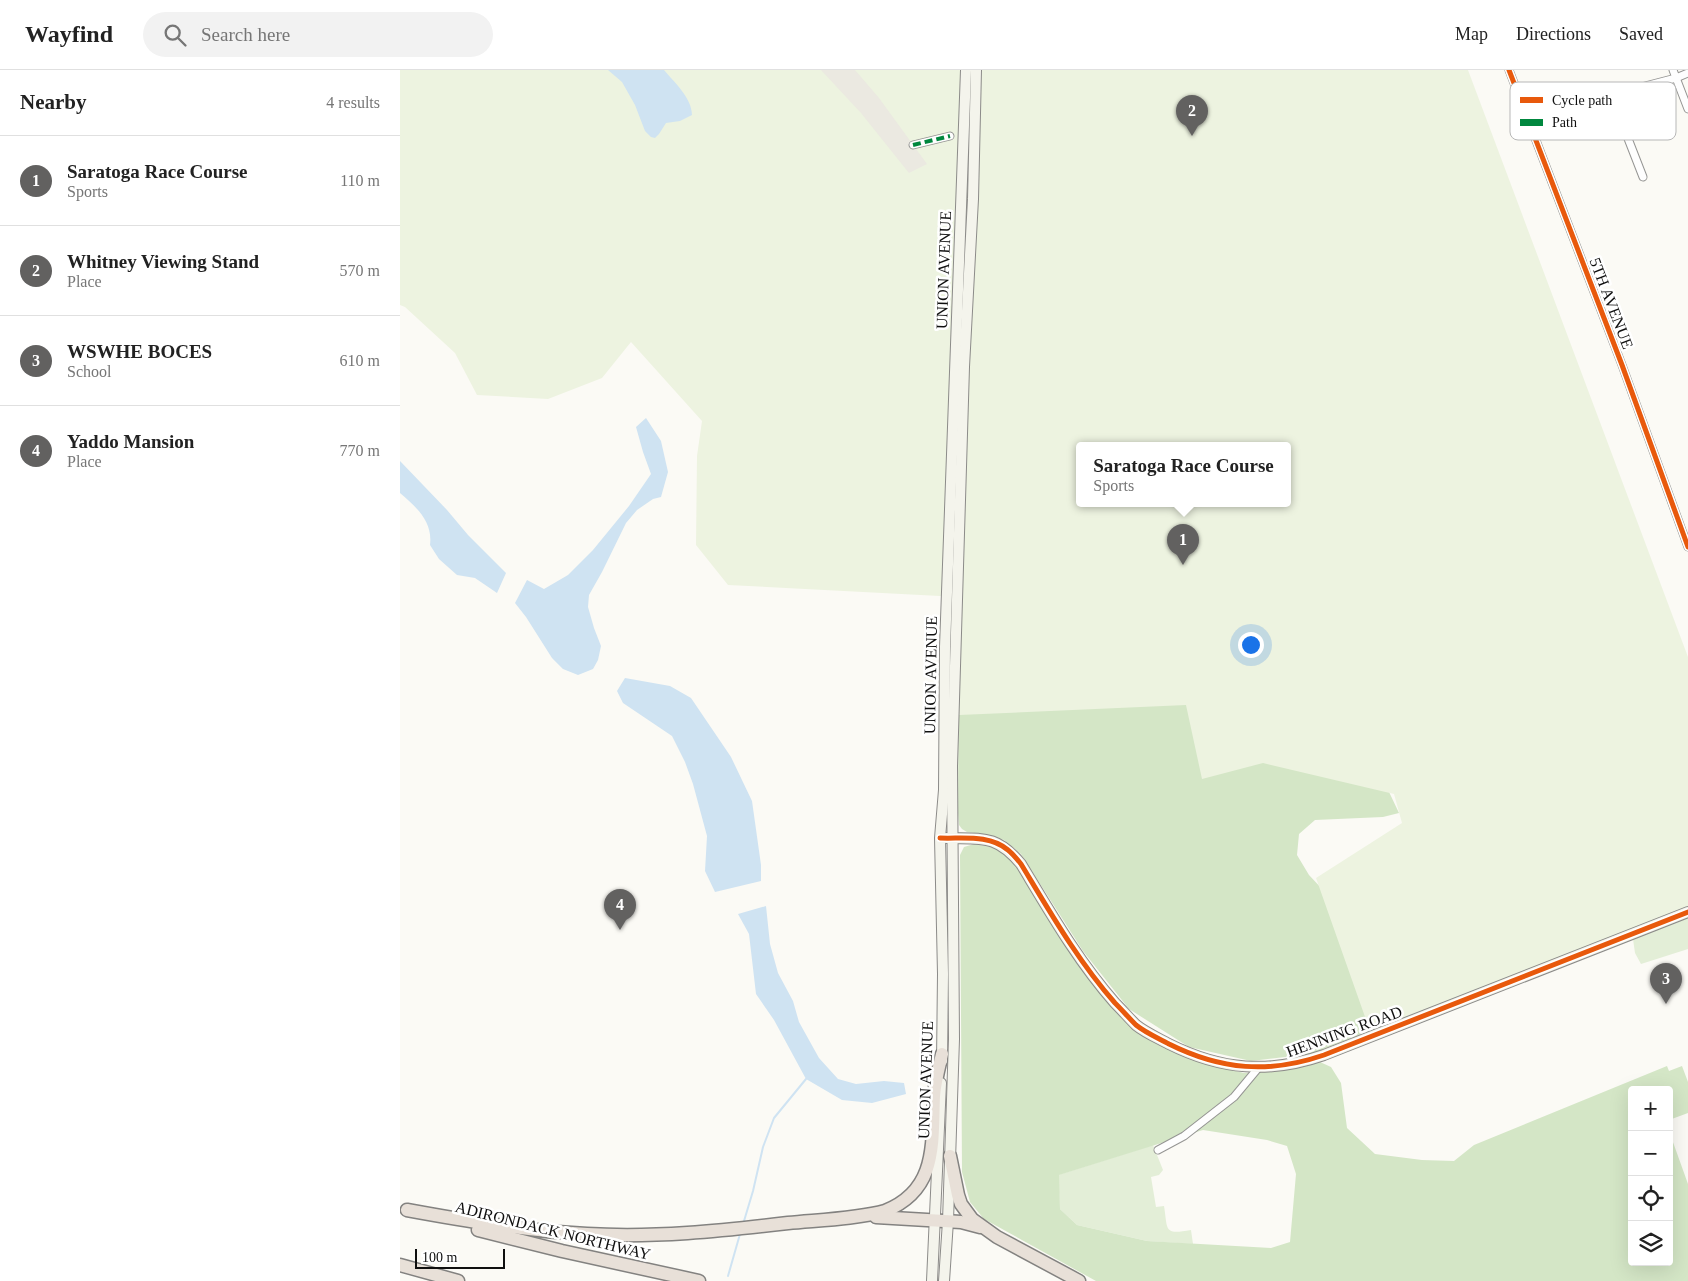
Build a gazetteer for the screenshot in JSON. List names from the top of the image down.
{
  "streets": {
    "highway": ["ADIRONDACK NORTHWAY"],
    "main road": ["UNION AVENUE", "HENNING ROAD"],
    "street": ["5TH AVENUE"]
  },
  "crossings": [
    ["UNION AVENUE", "HENNING ROAD"]
  ],
  "legend": ["Cycle path", "Path"],
  "scale_bar": "100 m",
  "page": {
    "header": "Wayfind",
    "search": "Search here",
    "nav": ["Map", "Directions", "Saved"],
    "heading": ["Nearby", "4 results"],
    "pins": [
      "2",
      "1",
      "4",
      "3"
    ],
    "list": [
      {
        "mark": "1",
        "name": "Saratoga Race Course",
        "note": "Sports",
        "value": "110 m"
      },
      {
        "mark": "2",
        "name": "Whitney Viewing Stand",
        "note": "Place",
        "value": "570 m"
      },
      {
        "mark": "3",
        "name": "WSWHE BOCES",
        "note": "School",
        "value": "610 m"
      },
      {
        "mark": "4",
        "name": "Yaddo Mansion",
        "note": "Place",
        "value": "770 m"
      }
    ],
    "popup": ["Saratoga Race Course", "Sports"],
    "map_buttons": ["+", "−"],
    "scale": "100 m"
  }
}
